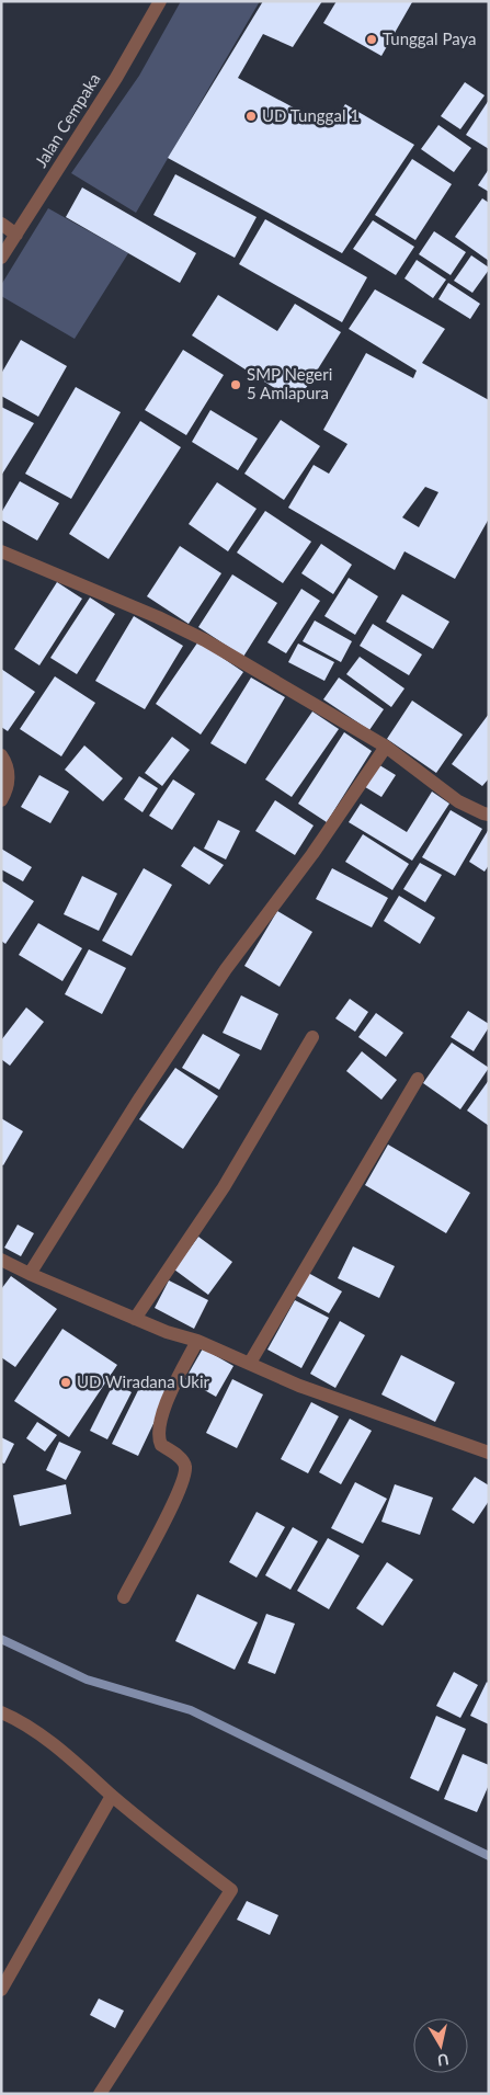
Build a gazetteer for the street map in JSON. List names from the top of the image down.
{
  "streets": {
    "street": ["Jalan Cempaka"]
  },
  "places": [
    "Tunggal Paya",
    "UD Tunggal 1",
    "SMP Negeri 5 Amlapura",
    "UD Wiradana Ukir"
  ],
  "north": "bottom"
}
